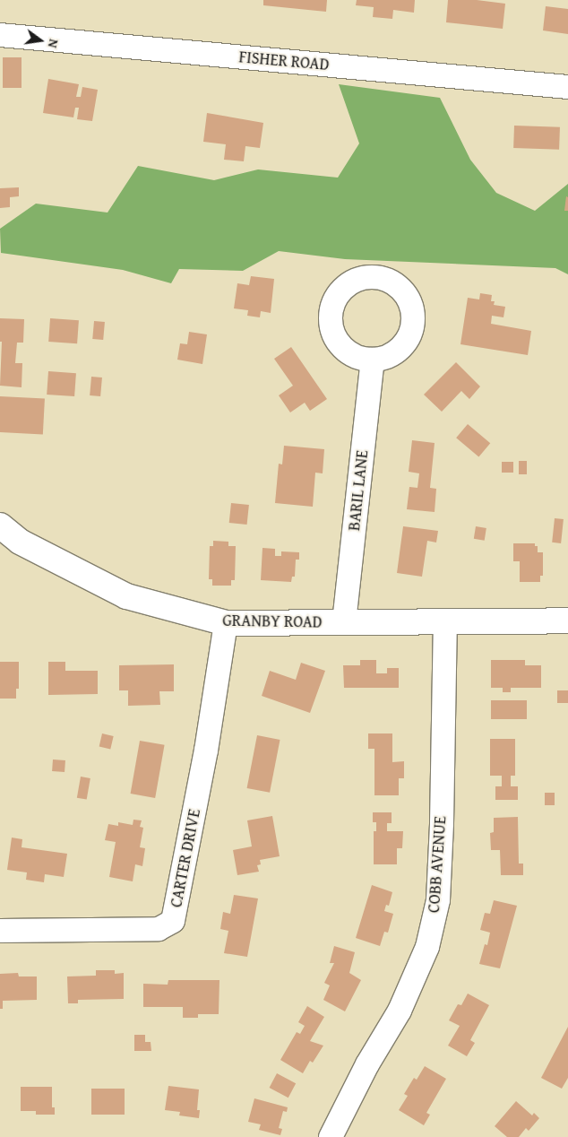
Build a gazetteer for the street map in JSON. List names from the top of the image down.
{
  "streets": {
    "main road": ["GRANBY ROAD"],
    "street": [
      "FISHER ROAD",
      "BARIL LANE",
      "CARTER DRIVE",
      "COBB AVENUE"
    ]
  },
  "crossings": [
    ["BARIL LANE", "GRANBY ROAD"],
    ["GRANBY ROAD", "CARTER DRIVE"],
    ["GRANBY ROAD", "COBB AVENUE"]
  ],
  "north": "right"
}
